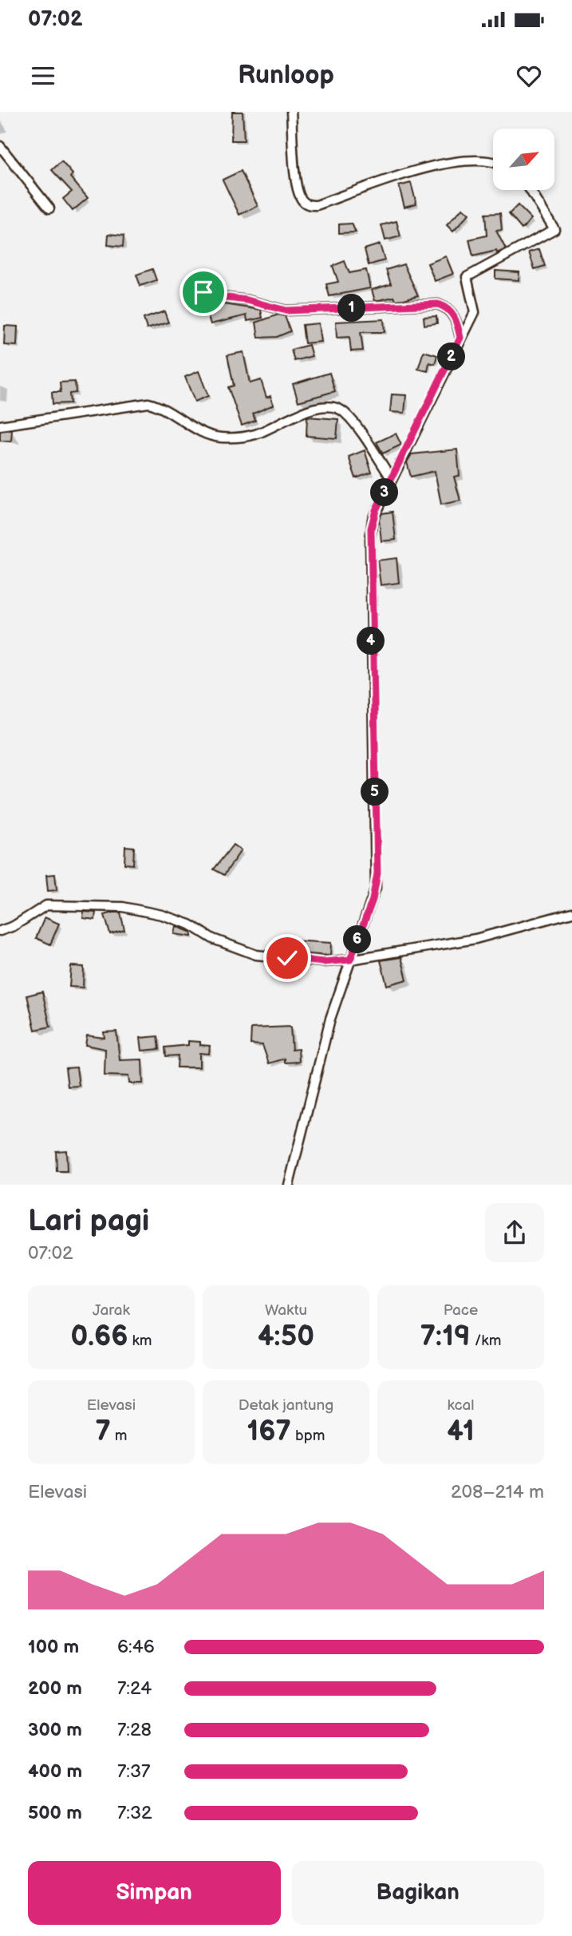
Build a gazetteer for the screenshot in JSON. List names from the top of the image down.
{
  "north": "top right",
  "page": {
    "status": "07:02",
    "header": "Runloop",
    "pins": [
      "1",
      "2",
      "3",
      "4",
      "5",
      "6"
    ],
    "heading": ["Lari pagi", "07:02"],
    "stats": [
      ["Jarak", "0.66 km"],
      ["Waktu", "4:50"],
      ["Pace", "7:19 /km"],
      ["Elevasi", "7 m"],
      ["Detak jantung", "167 bpm"],
      ["kcal", "41"]
    ],
    "chart": ["Elevasi", "208–214 m"],
    "list": [
      {
        "name": "100 m",
        "note": "6:46"
      },
      {
        "name": "200 m",
        "note": "7:24"
      },
      {
        "name": "300 m",
        "note": "7:28"
      },
      {
        "name": "400 m",
        "note": "7:37"
      },
      {
        "name": "500 m",
        "note": "7:32"
      }
    ],
    "buttons": ["Simpan", "Bagikan"]
  }
}
